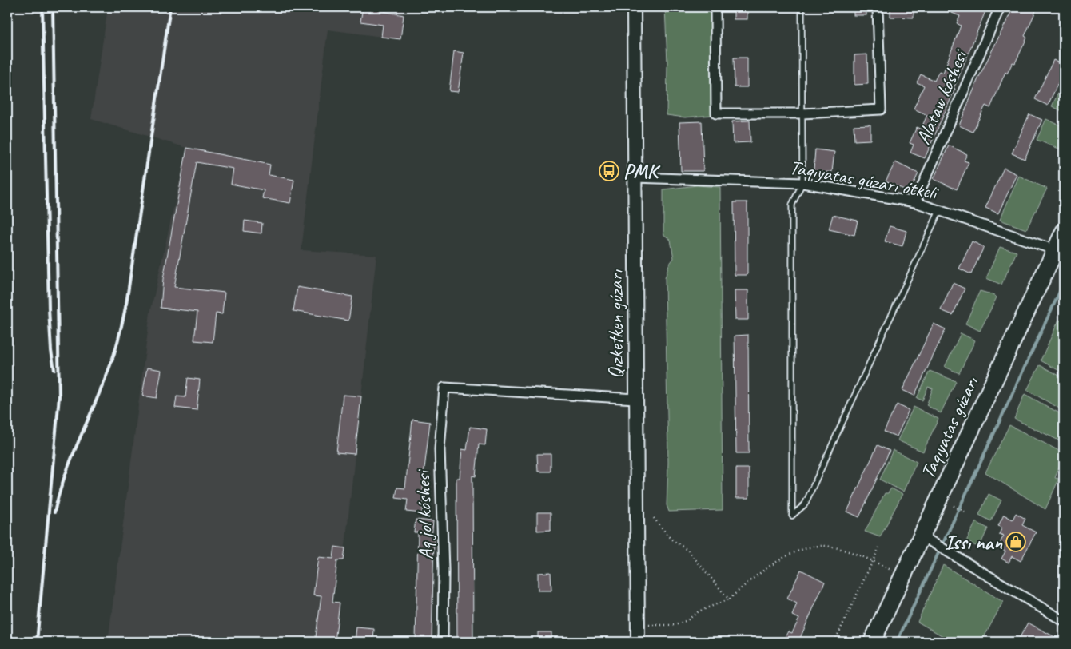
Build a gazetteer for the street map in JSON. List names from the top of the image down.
{
  "streets": {
    "highway": ["Taqıyatas gúzarı"],
    "street": [
      "Alataw kóshesi",
      "Taqıyatas gúzarı ótkeli",
      "Qızketken gúzarı",
      "Aq jol kóshesi"
    ]
  },
  "crossings": [
    ["Alataw kóshesi", "Taqıyatas gúzarı ótkeli"],
    ["Taqıyatas gúzarı ótkeli", "Qızketken gúzarı"],
    ["Taqıyatas gúzarı ótkeli", "Taqıyatas gúzarı"],
    ["Qızketken gúzarı", "Aq jol kóshesi"]
  ],
  "places": {
    "bus stop": ["PMK"],
    "shop": ["Issı nan"]
  }
}
